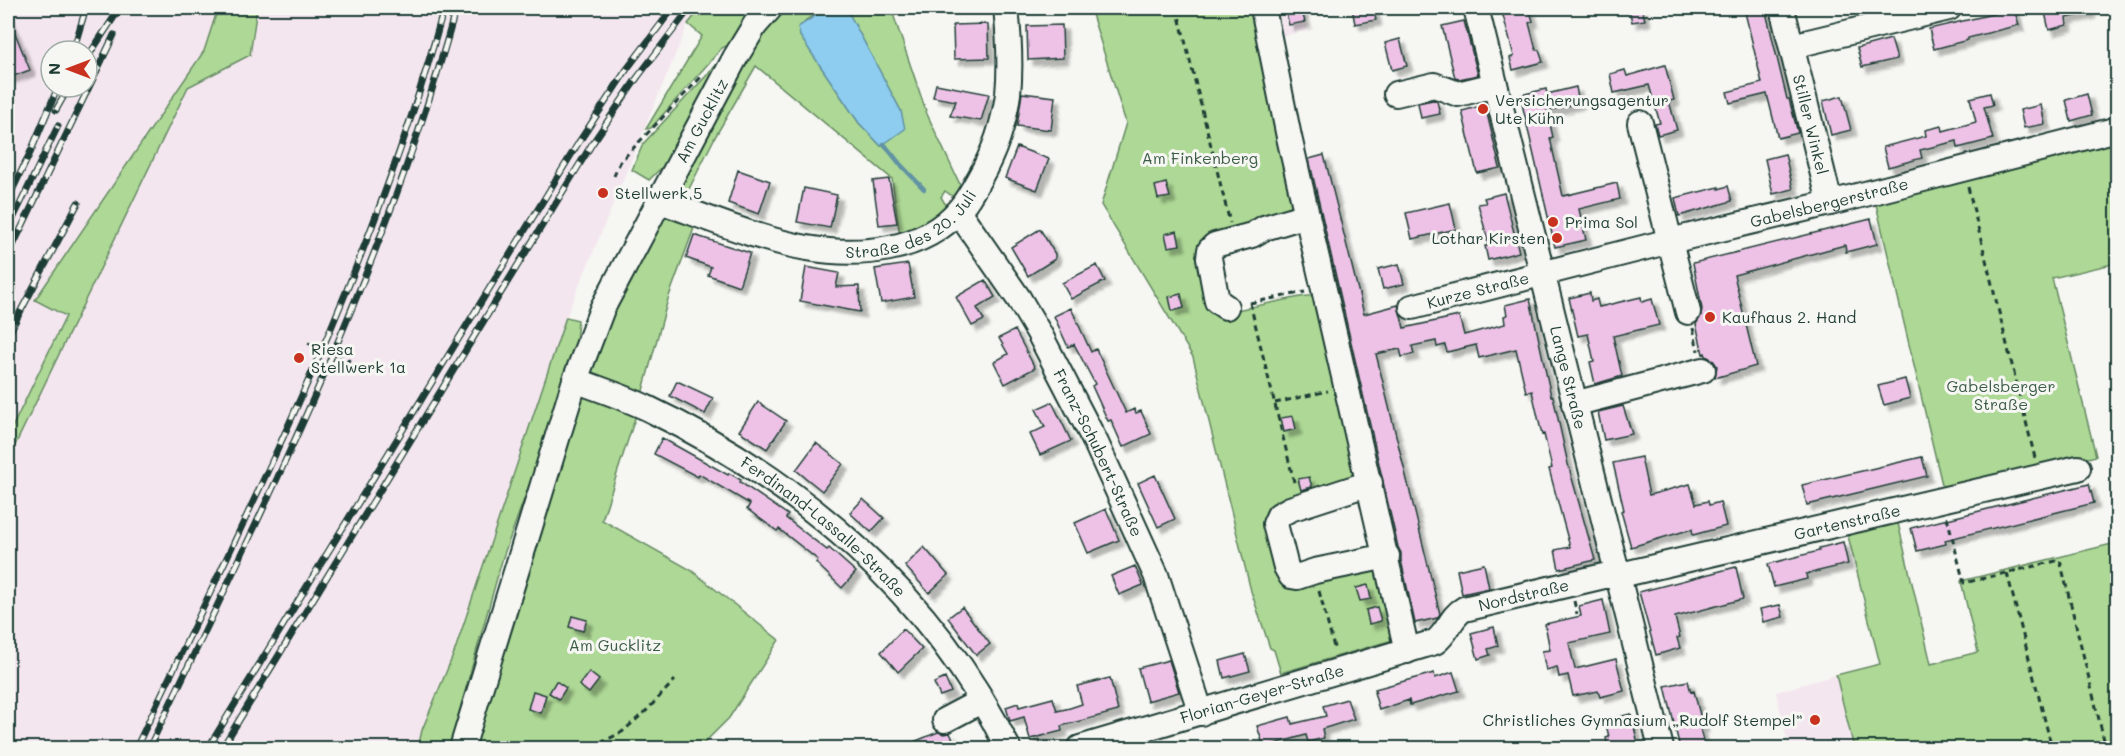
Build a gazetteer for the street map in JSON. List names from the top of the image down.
{
  "streets": {
    "street": [
      "Am Gucklitz",
      "Stiller Winkel",
      "Gabelsbergerstraße",
      "Straße des 20. Juli",
      "Kurze Straße",
      "Lange Straße",
      "Franz-Schubert-Straße",
      "Gartenstraße",
      "Ferdinand-Lassalle-Straße",
      "Nordstraße",
      "Florian-Geyer-Straße"
    ]
  },
  "crossings": [
    ["Am Gucklitz", "Straße des 20. Juli"],
    ["Am Gucklitz", "Ferdinand-Lassalle-Straße"],
    ["Stiller Winkel", "Gabelsbergerstraße"],
    ["Gabelsbergerstraße", "Kurze Straße"],
    ["Gabelsbergerstraße", "Lange Straße"],
    ["Straße des 20. Juli", "Franz-Schubert-Straße"],
    ["Kurze Straße", "Lange Straße"],
    ["Lange Straße", "Gartenstraße"],
    ["Lange Straße", "Nordstraße"],
    ["Franz-Schubert-Straße", "Florian-Geyer-Straße"],
    ["Gartenstraße", "Nordstraße"],
    ["Nordstraße", "Florian-Geyer-Straße"]
  ],
  "parks": ["Am Finkenberg", "Gabelsberger Straße", "Am Gucklitz"],
  "places": [
    "Versicherungsagentur Ute Kühn",
    "Stellwerk 5",
    "Prima Sol",
    "Lothar Kirsten",
    "Kaufhaus 2. Hand",
    "Riesa Stellwerk 1a",
    "Christliches Gymnasium „Rudolf Stempel“"
  ],
  "north": "left"
}
